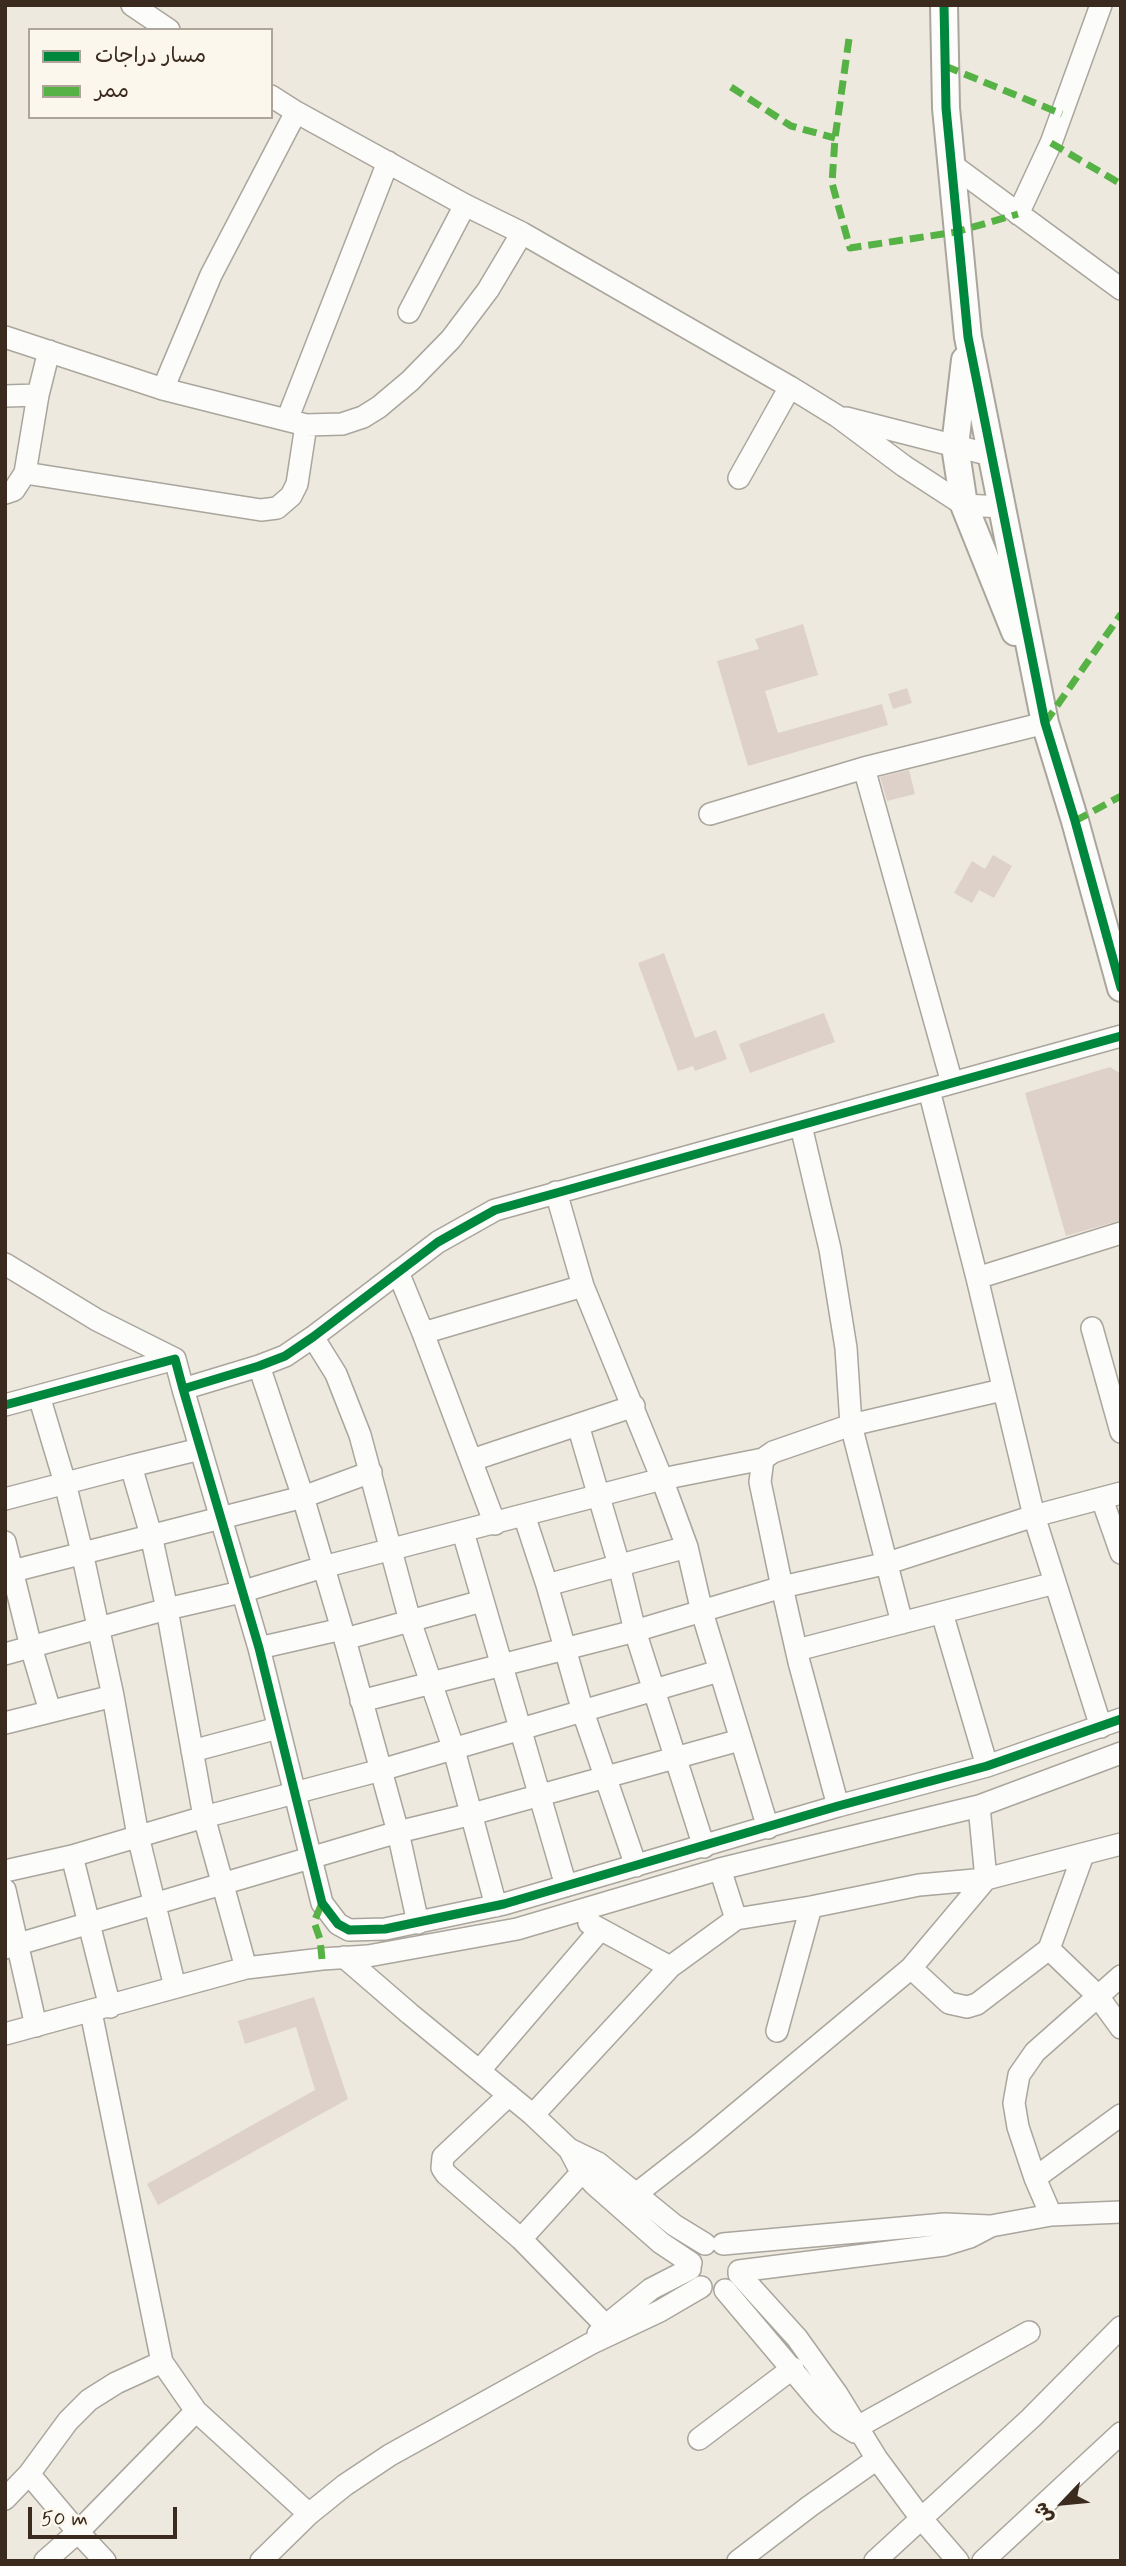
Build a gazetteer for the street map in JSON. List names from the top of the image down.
{
  "legend": ["مسار دراجات", "ممر"],
  "scale_bar": "50 m",
  "north": "bottom left"
}
